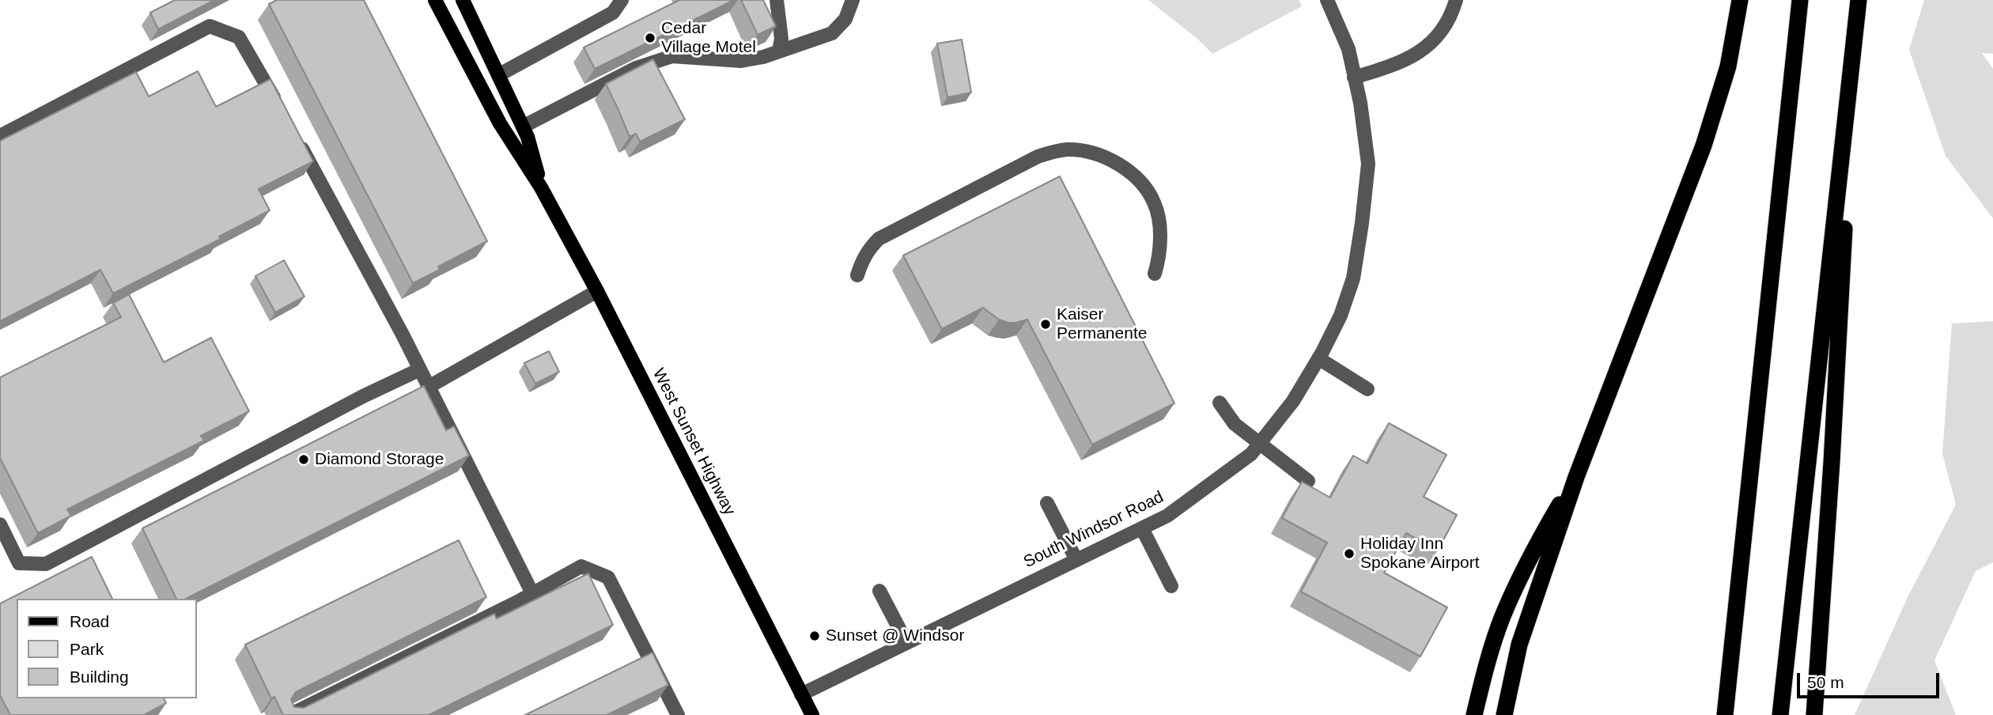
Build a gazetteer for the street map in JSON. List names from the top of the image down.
{
  "streets": {
    "main road": ["West Sunset Highway"],
    "street": ["South Windsor Road"]
  },
  "crossings": [
    ["West Sunset Highway", "South Windsor Road"]
  ],
  "places": [
    "Cedar Village Motel",
    "Kaiser Permanente",
    "Diamond Storage",
    "Holiday Inn Spokane Airport",
    "Sunset @ Windsor"
  ],
  "legend": ["Road", "Park", "Building"],
  "scale_bar": "50 m"
}
